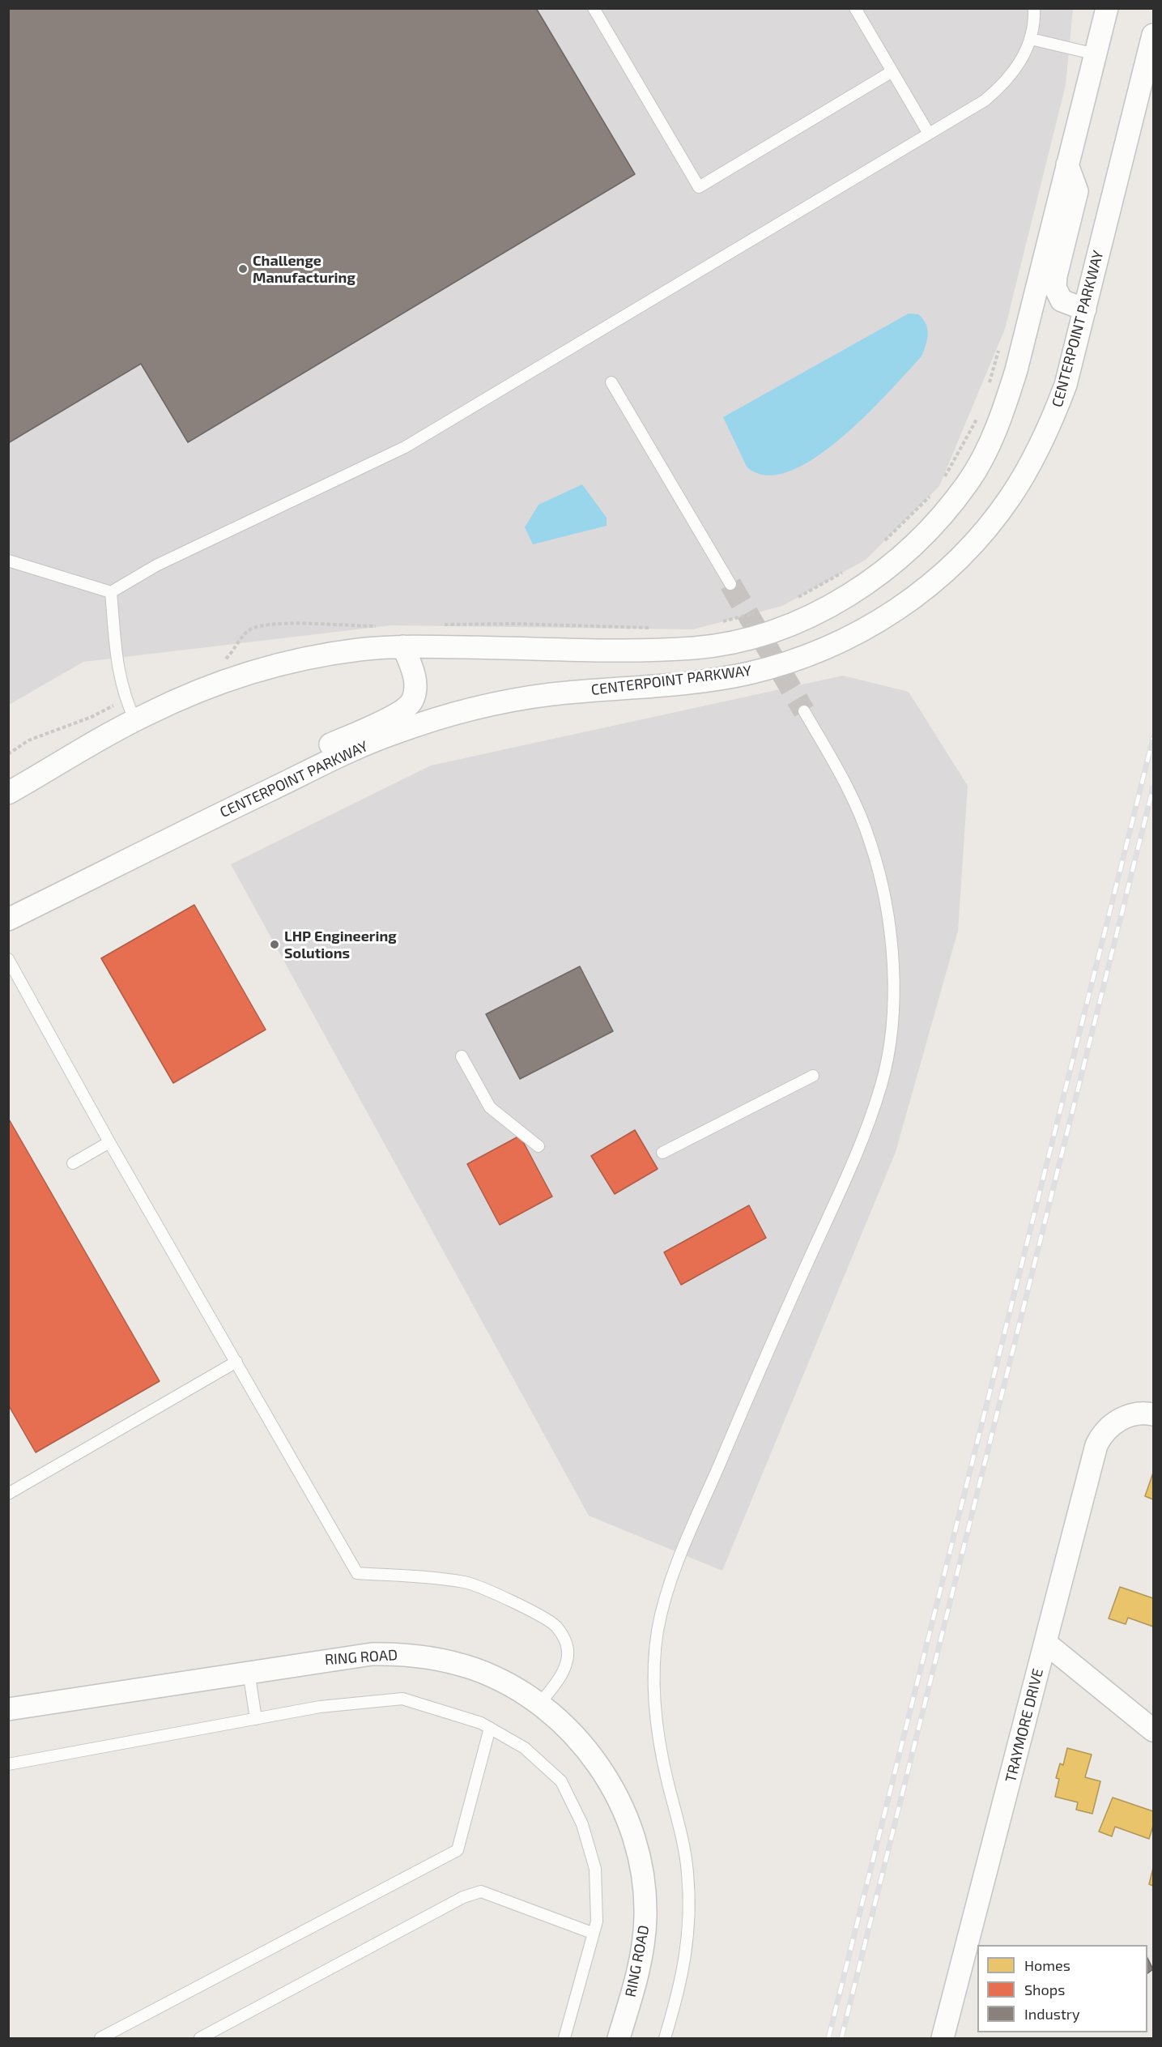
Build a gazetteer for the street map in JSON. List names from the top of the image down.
{
  "streets": {
    "street": ["CENTERPOINT PARKWAY", "RING ROAD", "TRAYMORE DRIVE"]
  },
  "places": ["Challenge Manufacturing", "LHP Engineering Solutions"],
  "legend": ["Homes", "Shops", "Industry"]
}
